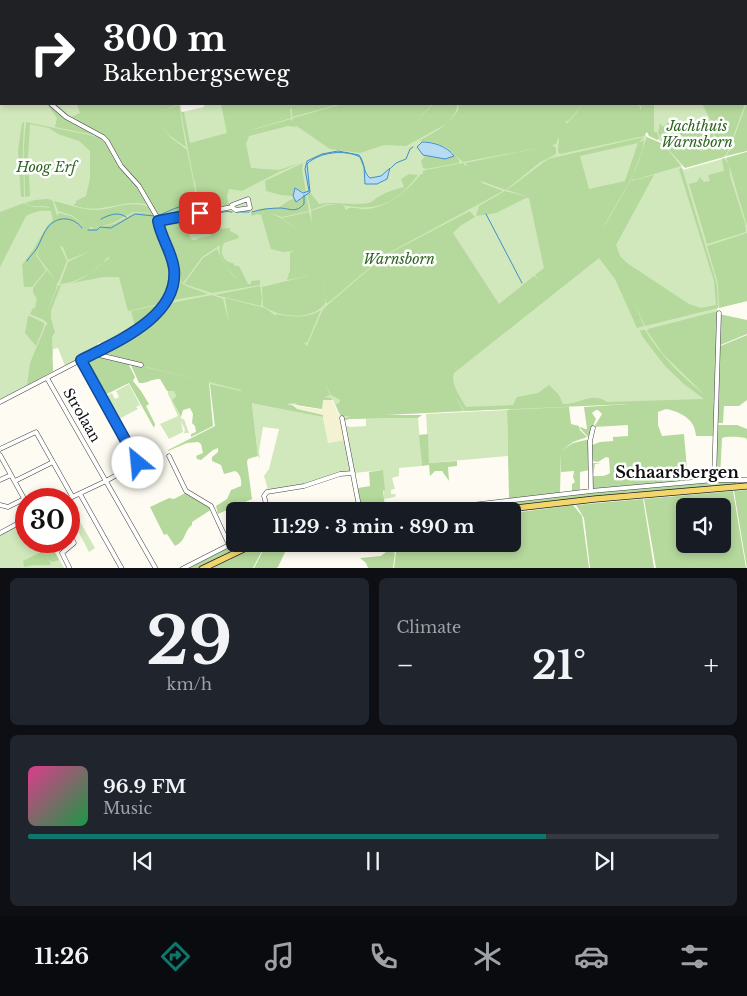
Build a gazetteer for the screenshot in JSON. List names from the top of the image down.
{
  "streets": {
    "street": ["Strolaan"]
  },
  "districts": ["Schaarsbergen"],
  "parks": ["Jachthuis Warnsborn", "Hoog Erf", "Warnsborn"],
  "page": {
    "turn": ["300 m", "Bakenbergseweg"],
    "limit": "30",
    "trip": "11:29 · 3 min · 890 m",
    "tile": [
      ["29", "km/h"],
      "Climate"
    ],
    "heat": ["−", "21°", "+"],
    "song": ["96.9 FM", "Music"],
    "tabs": "11:26"
  }
}
